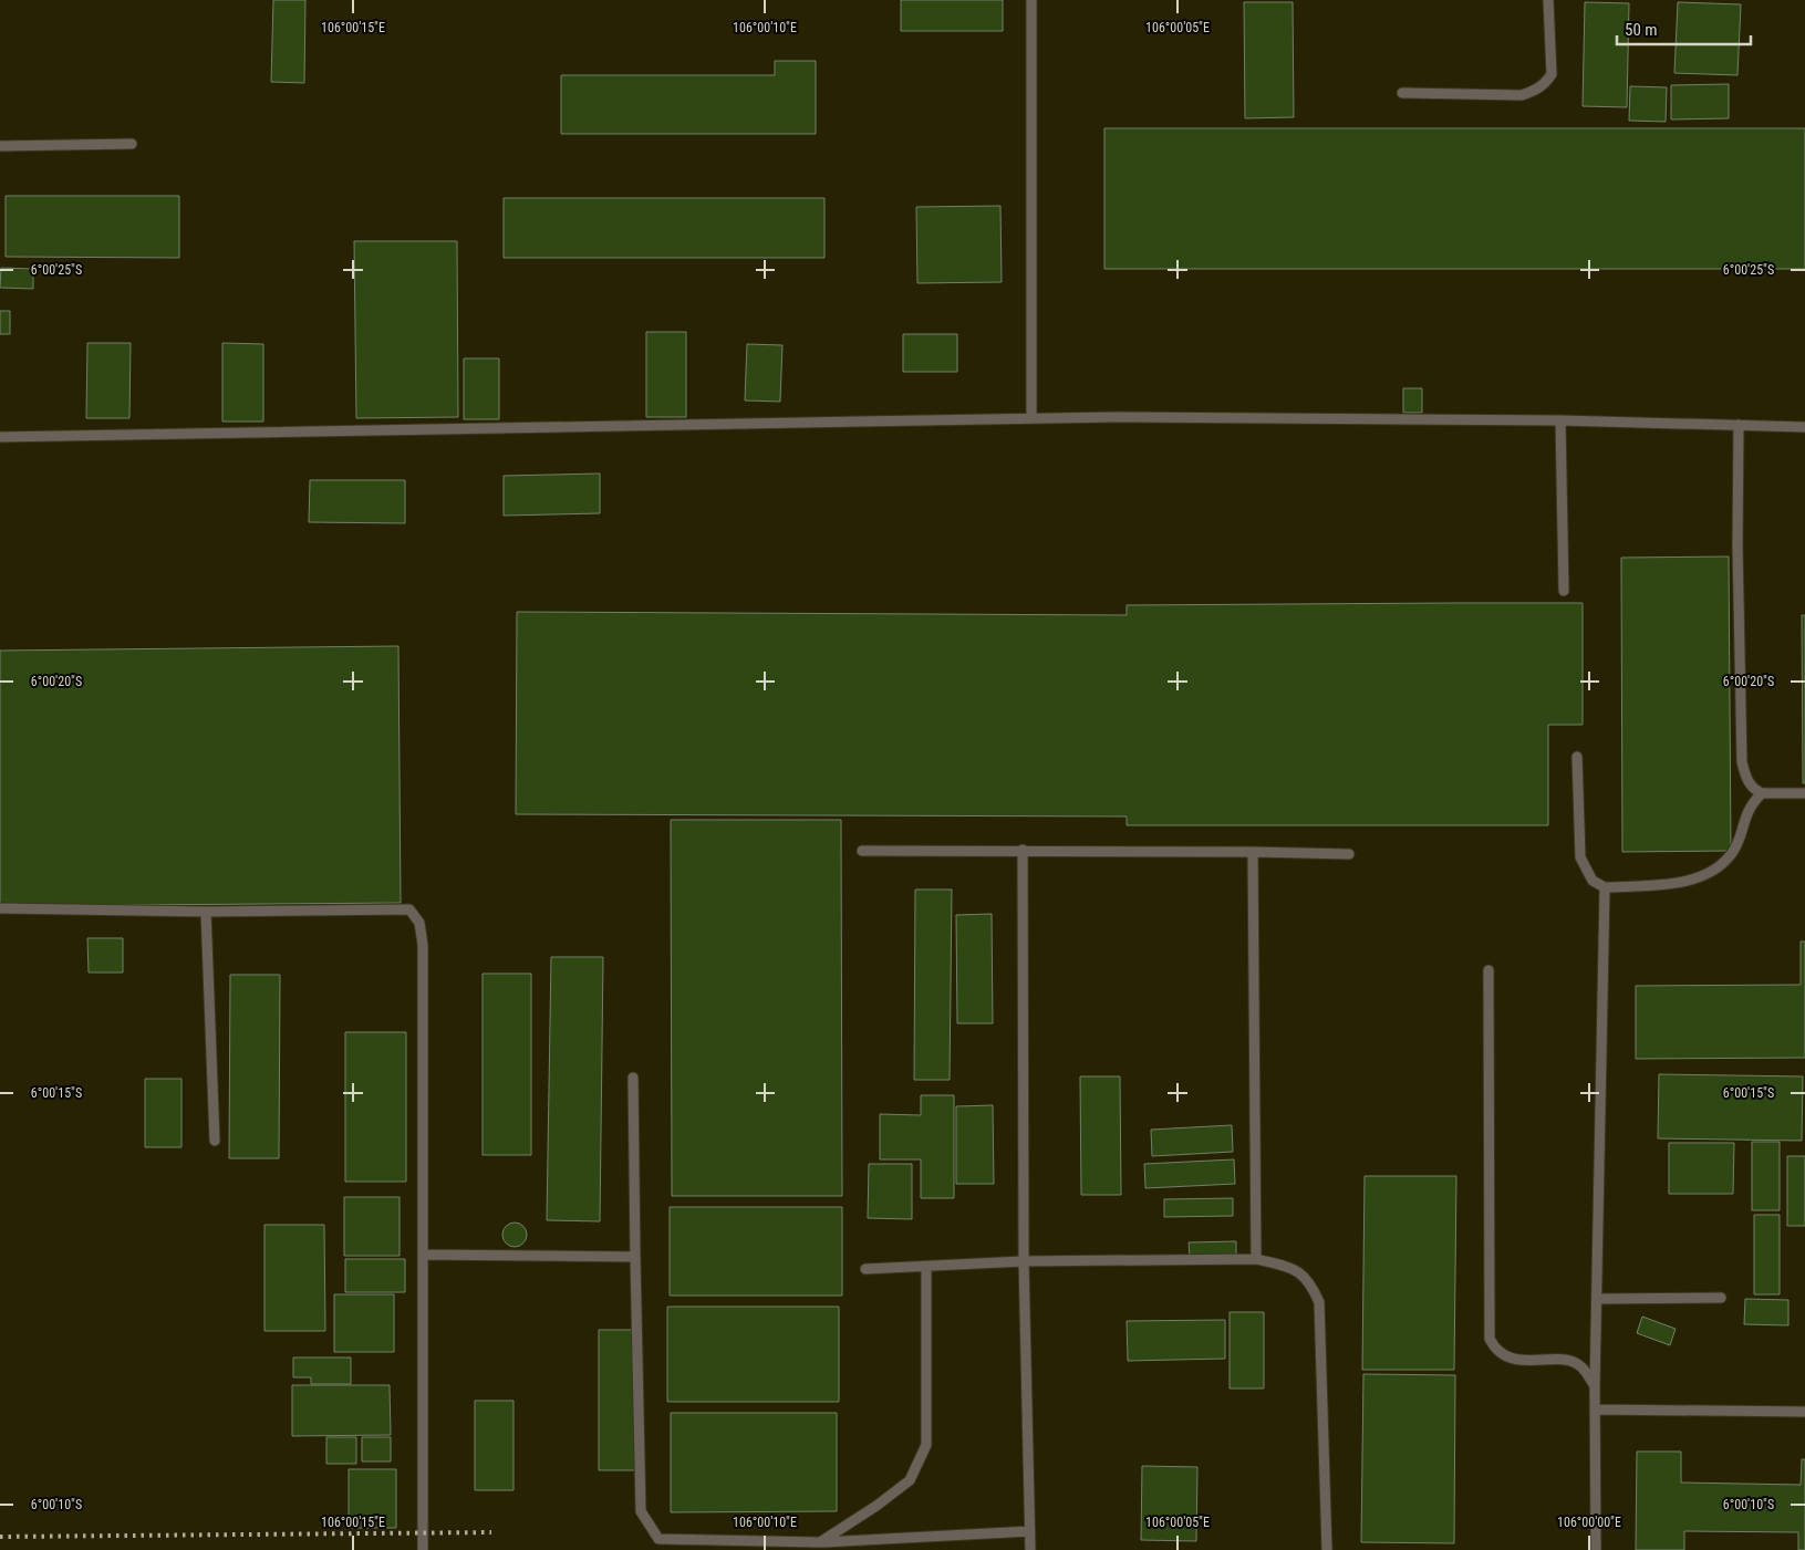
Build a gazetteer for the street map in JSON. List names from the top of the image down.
{
  "scale_bar": "50 m",
  "coordinates": [
    "106°00'15\"E",
    "106°00'10\"E",
    "106°00'05\"E",
    "6°00'25\"S",
    "6°00'20\"S",
    "6°00'15\"S",
    "6°00'10\"S",
    "106°00'00\"E"
  ]
}
